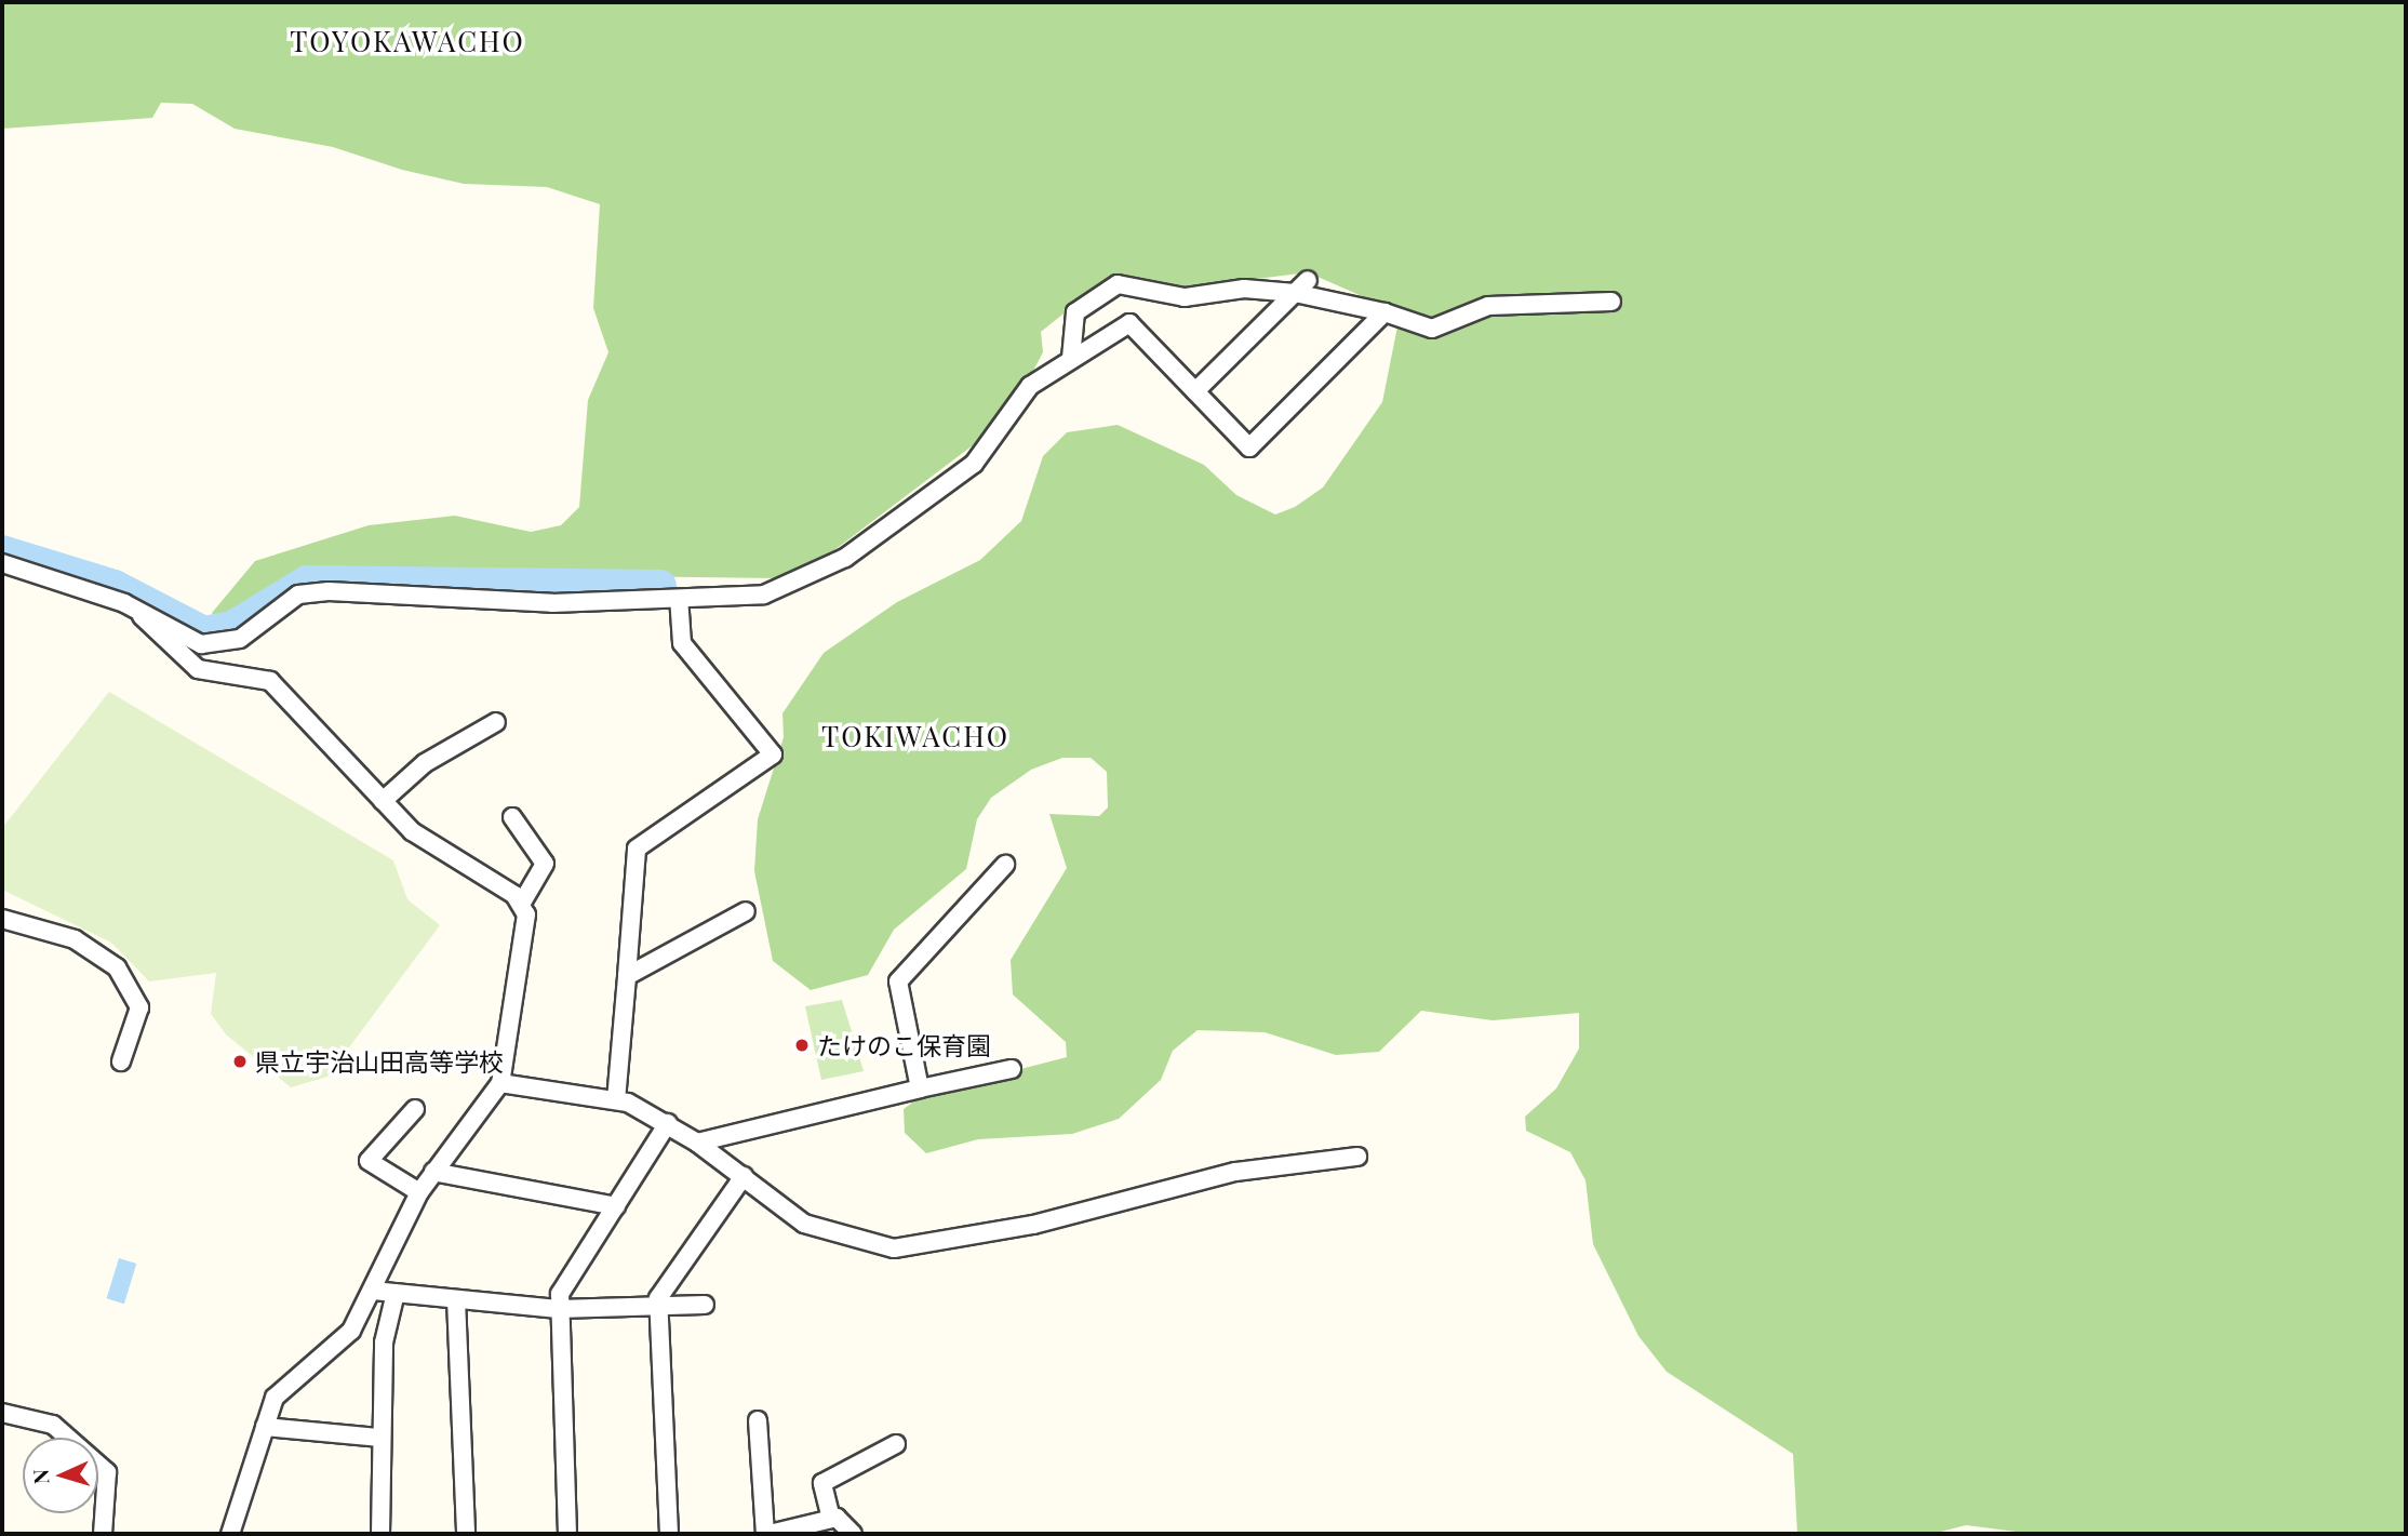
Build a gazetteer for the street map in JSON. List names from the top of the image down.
{
  "districts": ["TOYOKAWACHO", "TOKIWACHO"],
  "places": ["たけのこ保育園", "県立宇治山田高等学校"],
  "north": "left"
}
